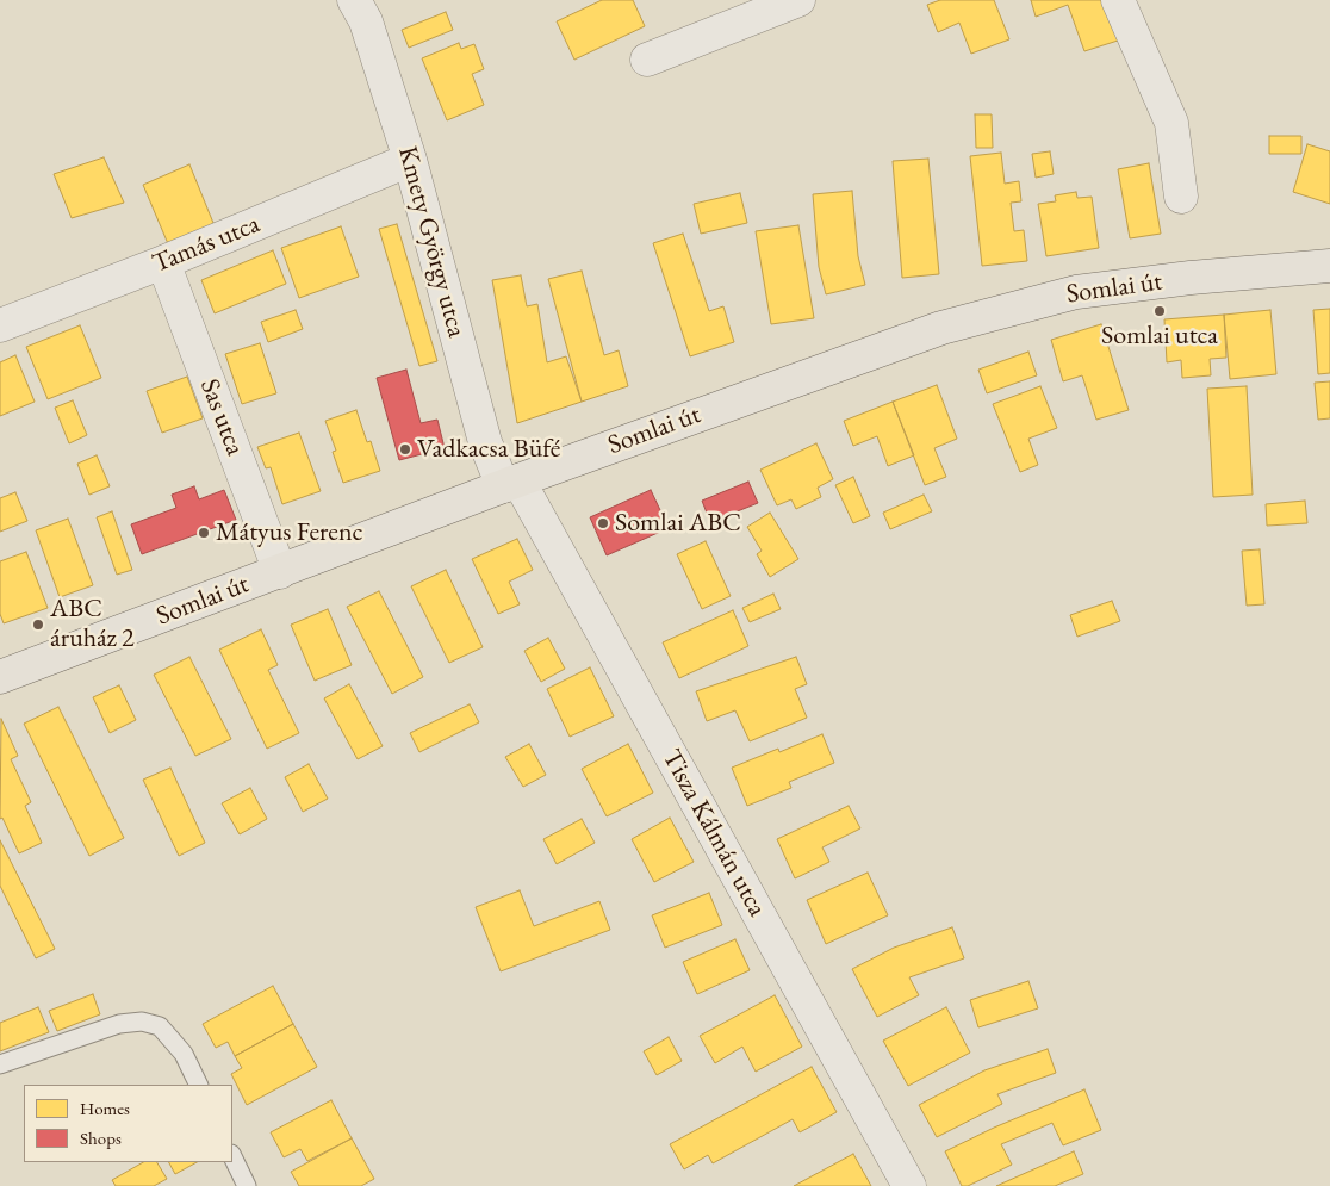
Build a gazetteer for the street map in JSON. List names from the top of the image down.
{
  "streets": {
    "main road": ["Somlai út"],
    "street": [
      "Kmety György utca",
      "Tamás utca",
      "Sas utca",
      "Tisza Kálmán utca"
    ]
  },
  "crossings": [
    ["Kmety György utca", "Tamás utca"],
    ["Kmety György utca", "Somlai út"],
    ["Kmety György utca", "Tisza Kálmán utca"],
    ["Tamás utca", "Sas utca"],
    ["Somlai út", "Sas utca"],
    ["Somlai út", "Tisza Kálmán utca"]
  ],
  "places": [
    "Somlai utca",
    "Vadkacsa Büfé",
    "Somlai ABC",
    "Mátyus Ferenc",
    "ABC áruház 2"
  ],
  "legend": ["Homes", "Shops"]
}
